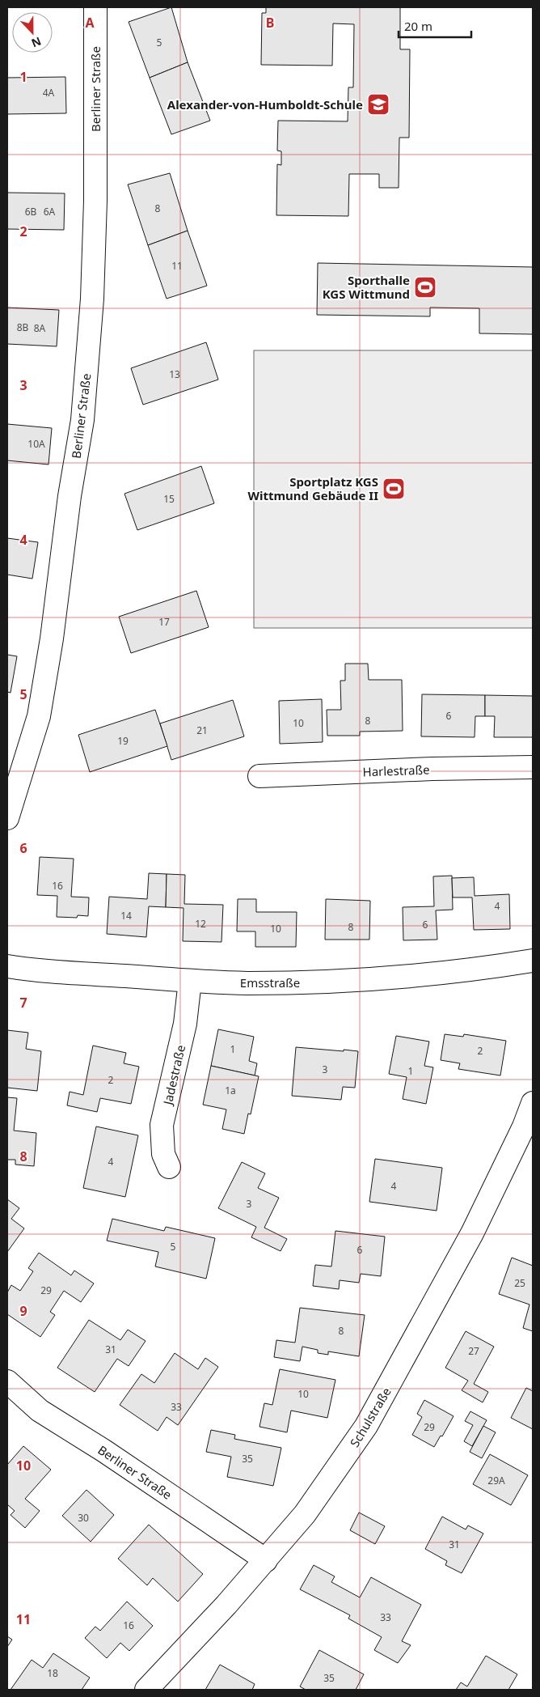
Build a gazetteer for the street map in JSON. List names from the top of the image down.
{
  "streets": {
    "street": [
      "Berliner Straße",
      "Harlestraße",
      "Emsstraße",
      "Jadestraße",
      "Schulstraße"
    ]
  },
  "crossings": [
    ["Berliner Straße", "Schulstraße"],
    ["Emsstraße", "Jadestraße"]
  ],
  "places": {
    "school or university": ["Alexander-von-Humboldt-Schule"],
    "sports": ["Sporthalle KGS Wittmund", "Sportplatz KGS Wittmund Gebäude II"]
  },
  "house_numbers": [
    "5",
    "4A",
    "8",
    "6B",
    "6A",
    "11",
    "8B",
    "8A",
    "13",
    "10A",
    "15",
    "17",
    "6",
    "8",
    "10",
    "21",
    "19",
    "16",
    "4",
    "14",
    "12",
    "6",
    "8",
    "10",
    "1",
    "2",
    "3",
    "1",
    "2",
    "1a",
    "4",
    "4",
    "3",
    "5",
    "6",
    "25",
    "29",
    "8",
    "31",
    "27",
    "10",
    "33",
    "29",
    "35",
    "29A",
    "30",
    "31",
    "33",
    "16",
    "18",
    "35"
  ],
  "scale_bar": "20 m",
  "north": "bottom",
  "grid": {
    "columns": ["A", "B"],
    "rows": [
      "1",
      "2",
      "3",
      "4",
      "5",
      "6",
      "7",
      "8",
      "9",
      "10",
      "11"
    ]
  }
}
